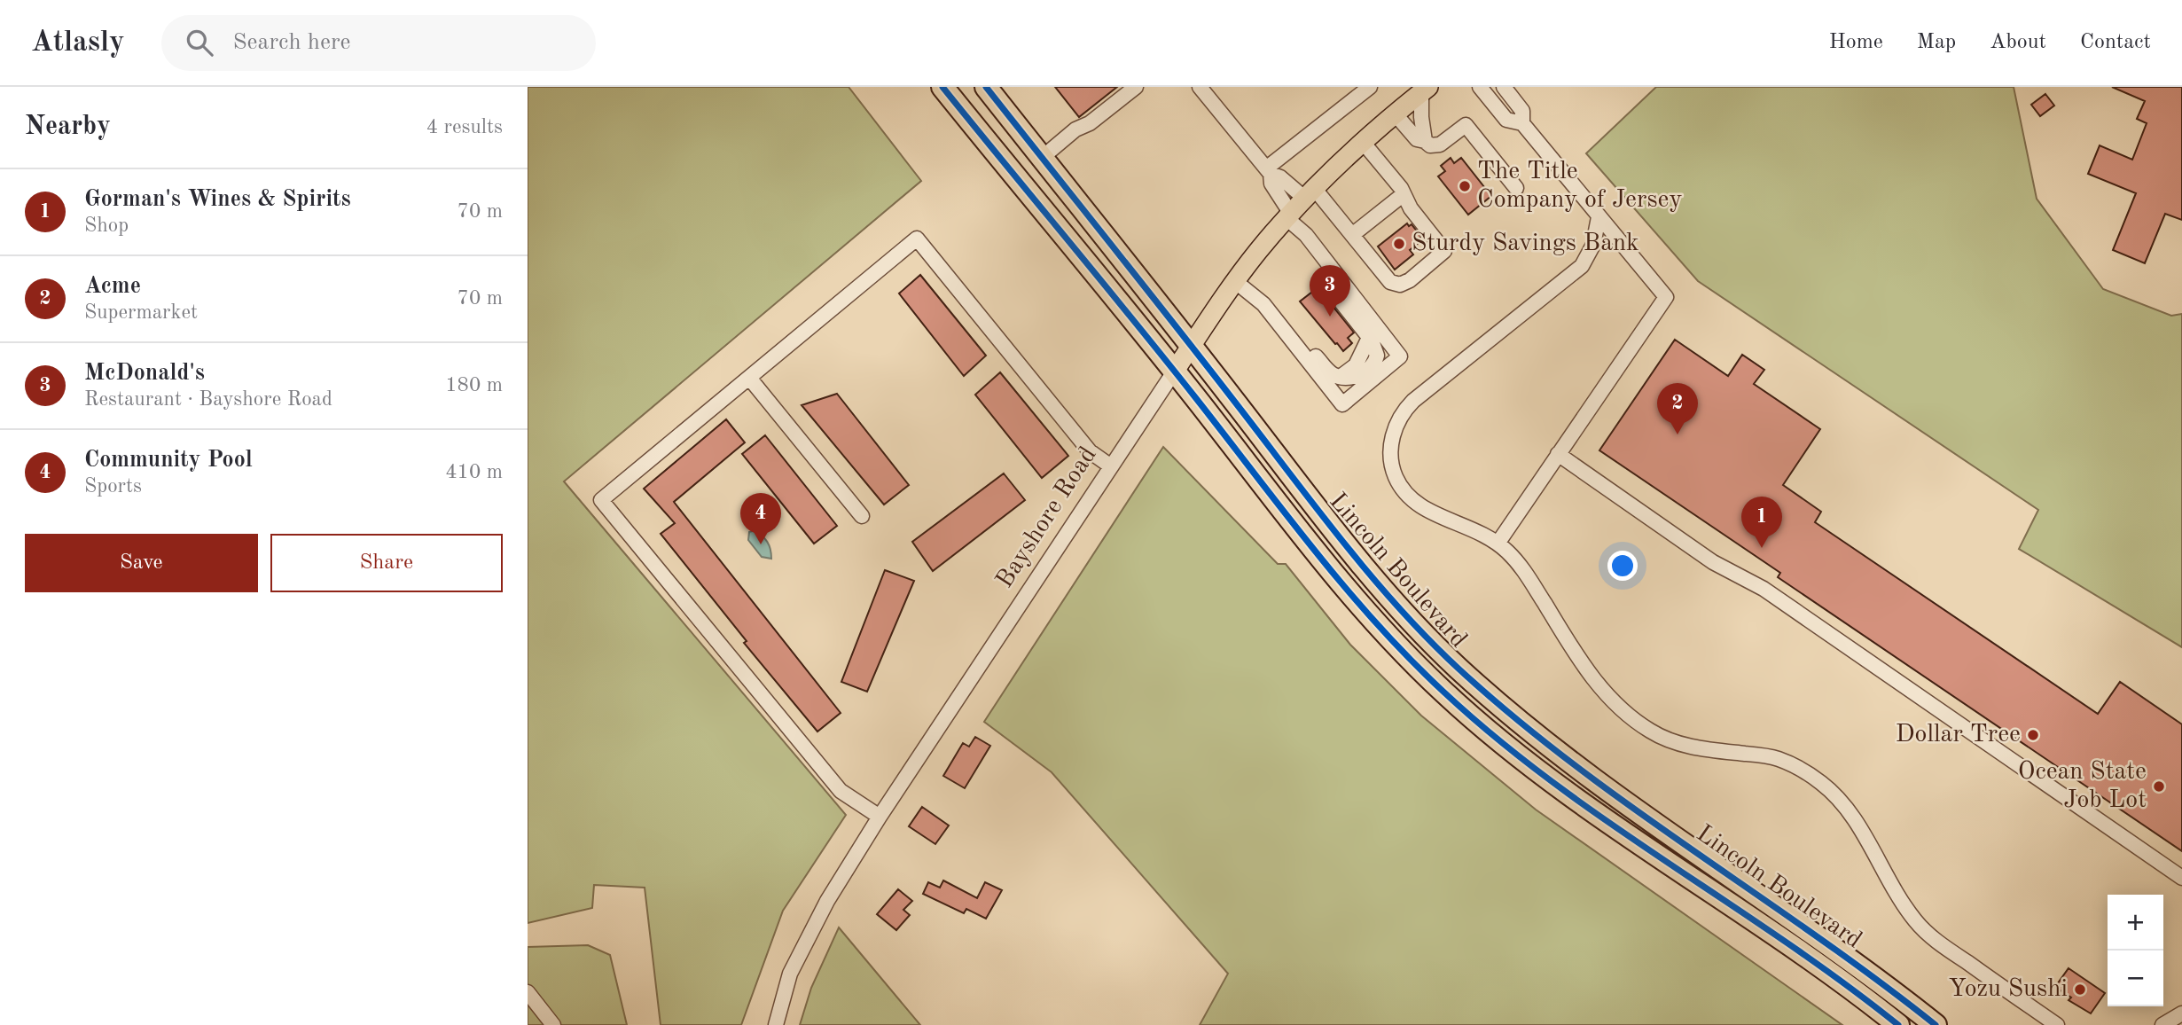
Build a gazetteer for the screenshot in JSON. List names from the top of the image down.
{
  "streets": {
    "highway": ["Lincoln Boulevard"],
    "main road": ["Bayshore Road"]
  },
  "crossings": [
    ["Bayshore Road", "Lincoln Boulevard"]
  ],
  "places": [
    "The Title Company of Jersey",
    "Sturdy Savings Bank",
    "Dollar Tree",
    "Ocean State Job Lot",
    "Yozu Sushi"
  ],
  "page": {
    "header": "Atlasly",
    "search": "Search here",
    "nav": [
      "Home",
      "Map",
      "About",
      "Contact"
    ],
    "heading": ["Nearby", "4 results"],
    "list": [
      {
        "mark": "1",
        "name": "Gorman's Wines & Spirits",
        "note": "Shop",
        "value": "70 m"
      },
      {
        "mark": "2",
        "name": "Acme",
        "note": "Supermarket",
        "value": "70 m"
      },
      {
        "mark": "3",
        "name": "McDonald's",
        "note": "Restaurant · Bayshore Road",
        "value": "180 m"
      },
      {
        "mark": "4",
        "name": "Community Pool",
        "note": "Sports",
        "value": "410 m"
      }
    ],
    "pins": [
      "3",
      "2",
      "4",
      "1"
    ],
    "buttons": ["Save", "Share"],
    "map_buttons": ["+", "−"]
  }
}
